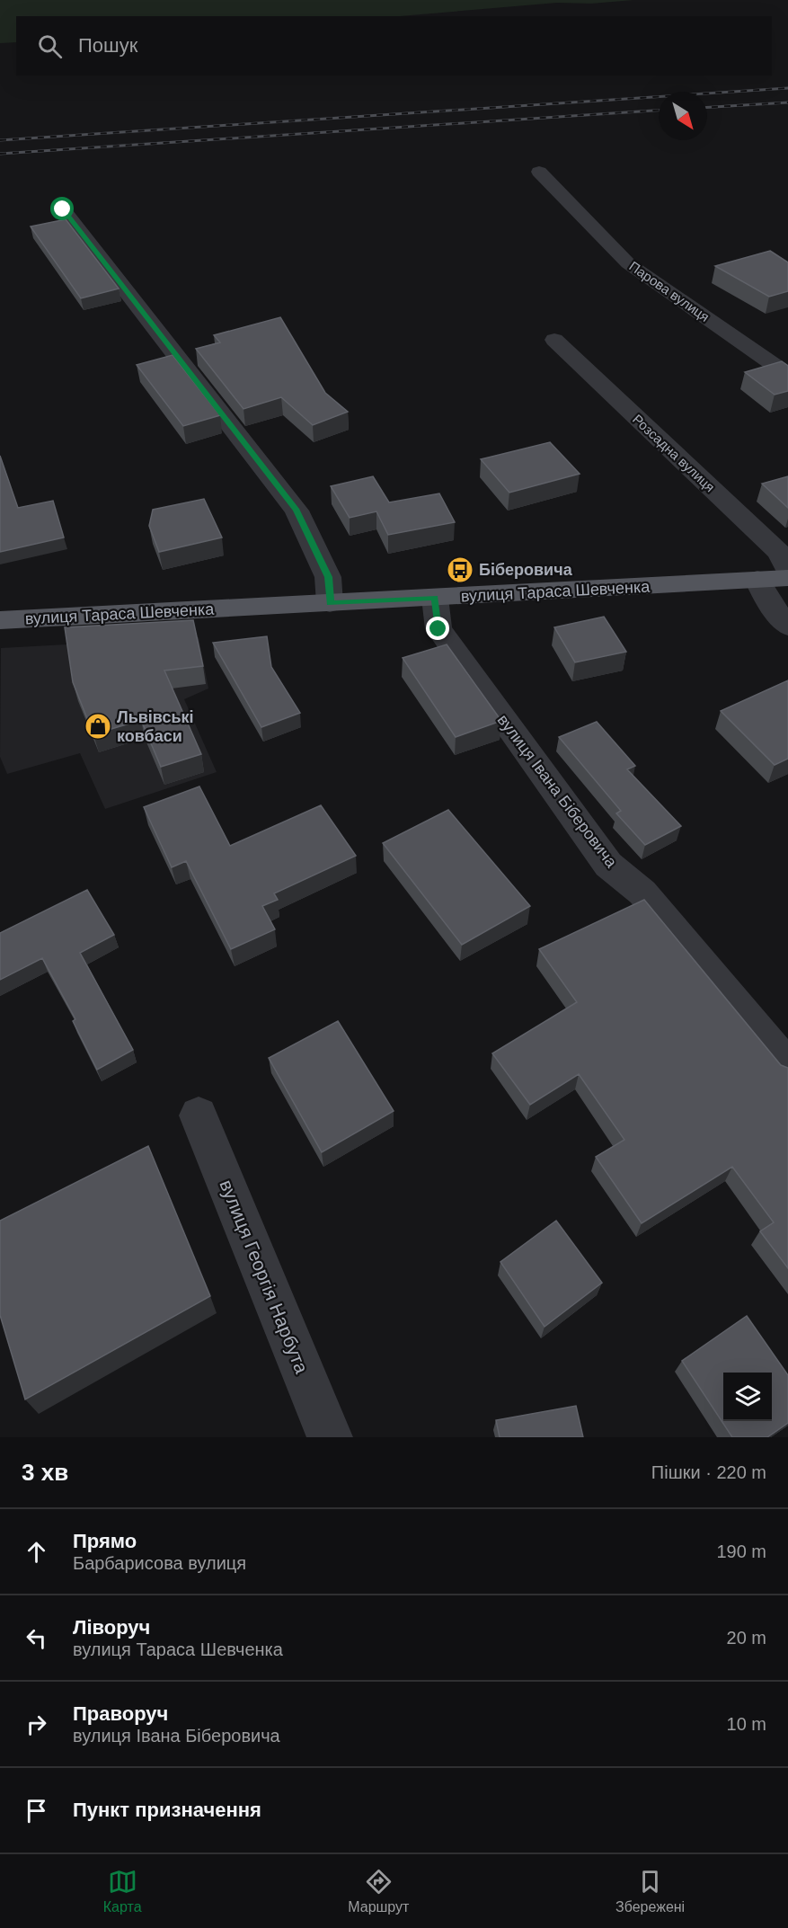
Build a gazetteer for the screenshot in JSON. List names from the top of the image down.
{
  "streets": {
    "main road": ["вулиця Тараса Шевченка"],
    "street": [
      "Парова вулиця",
      "Розсадна вулиця",
      "вулиця Івана Біберовича",
      "вулиця Георгія Нарбута"
    ]
  },
  "crossings": [
    ["вулиця Тараса Шевченка", "вулиця Івана Біберовича"]
  ],
  "places": {
    "bus stop": ["Біберовича"],
    "shop": ["Львівські ковбаси"]
  },
  "north": "bottom right",
  "page": {
    "search": "Пошук",
    "heading": ["3 хв", "Пішки · 220 m"],
    "list": [
      ["Прямо", "Барбарисова вулиця", "190 m"],
      ["Ліворуч", "вулиця Тараса Шевченка", "20 m"],
      ["Праворуч", "вулиця Івана Біберовича", "10 m"],
      "Пункт призначення"
    ],
    "nav": ["Карта", "Маршрут", "Збережені"]
  }
}
